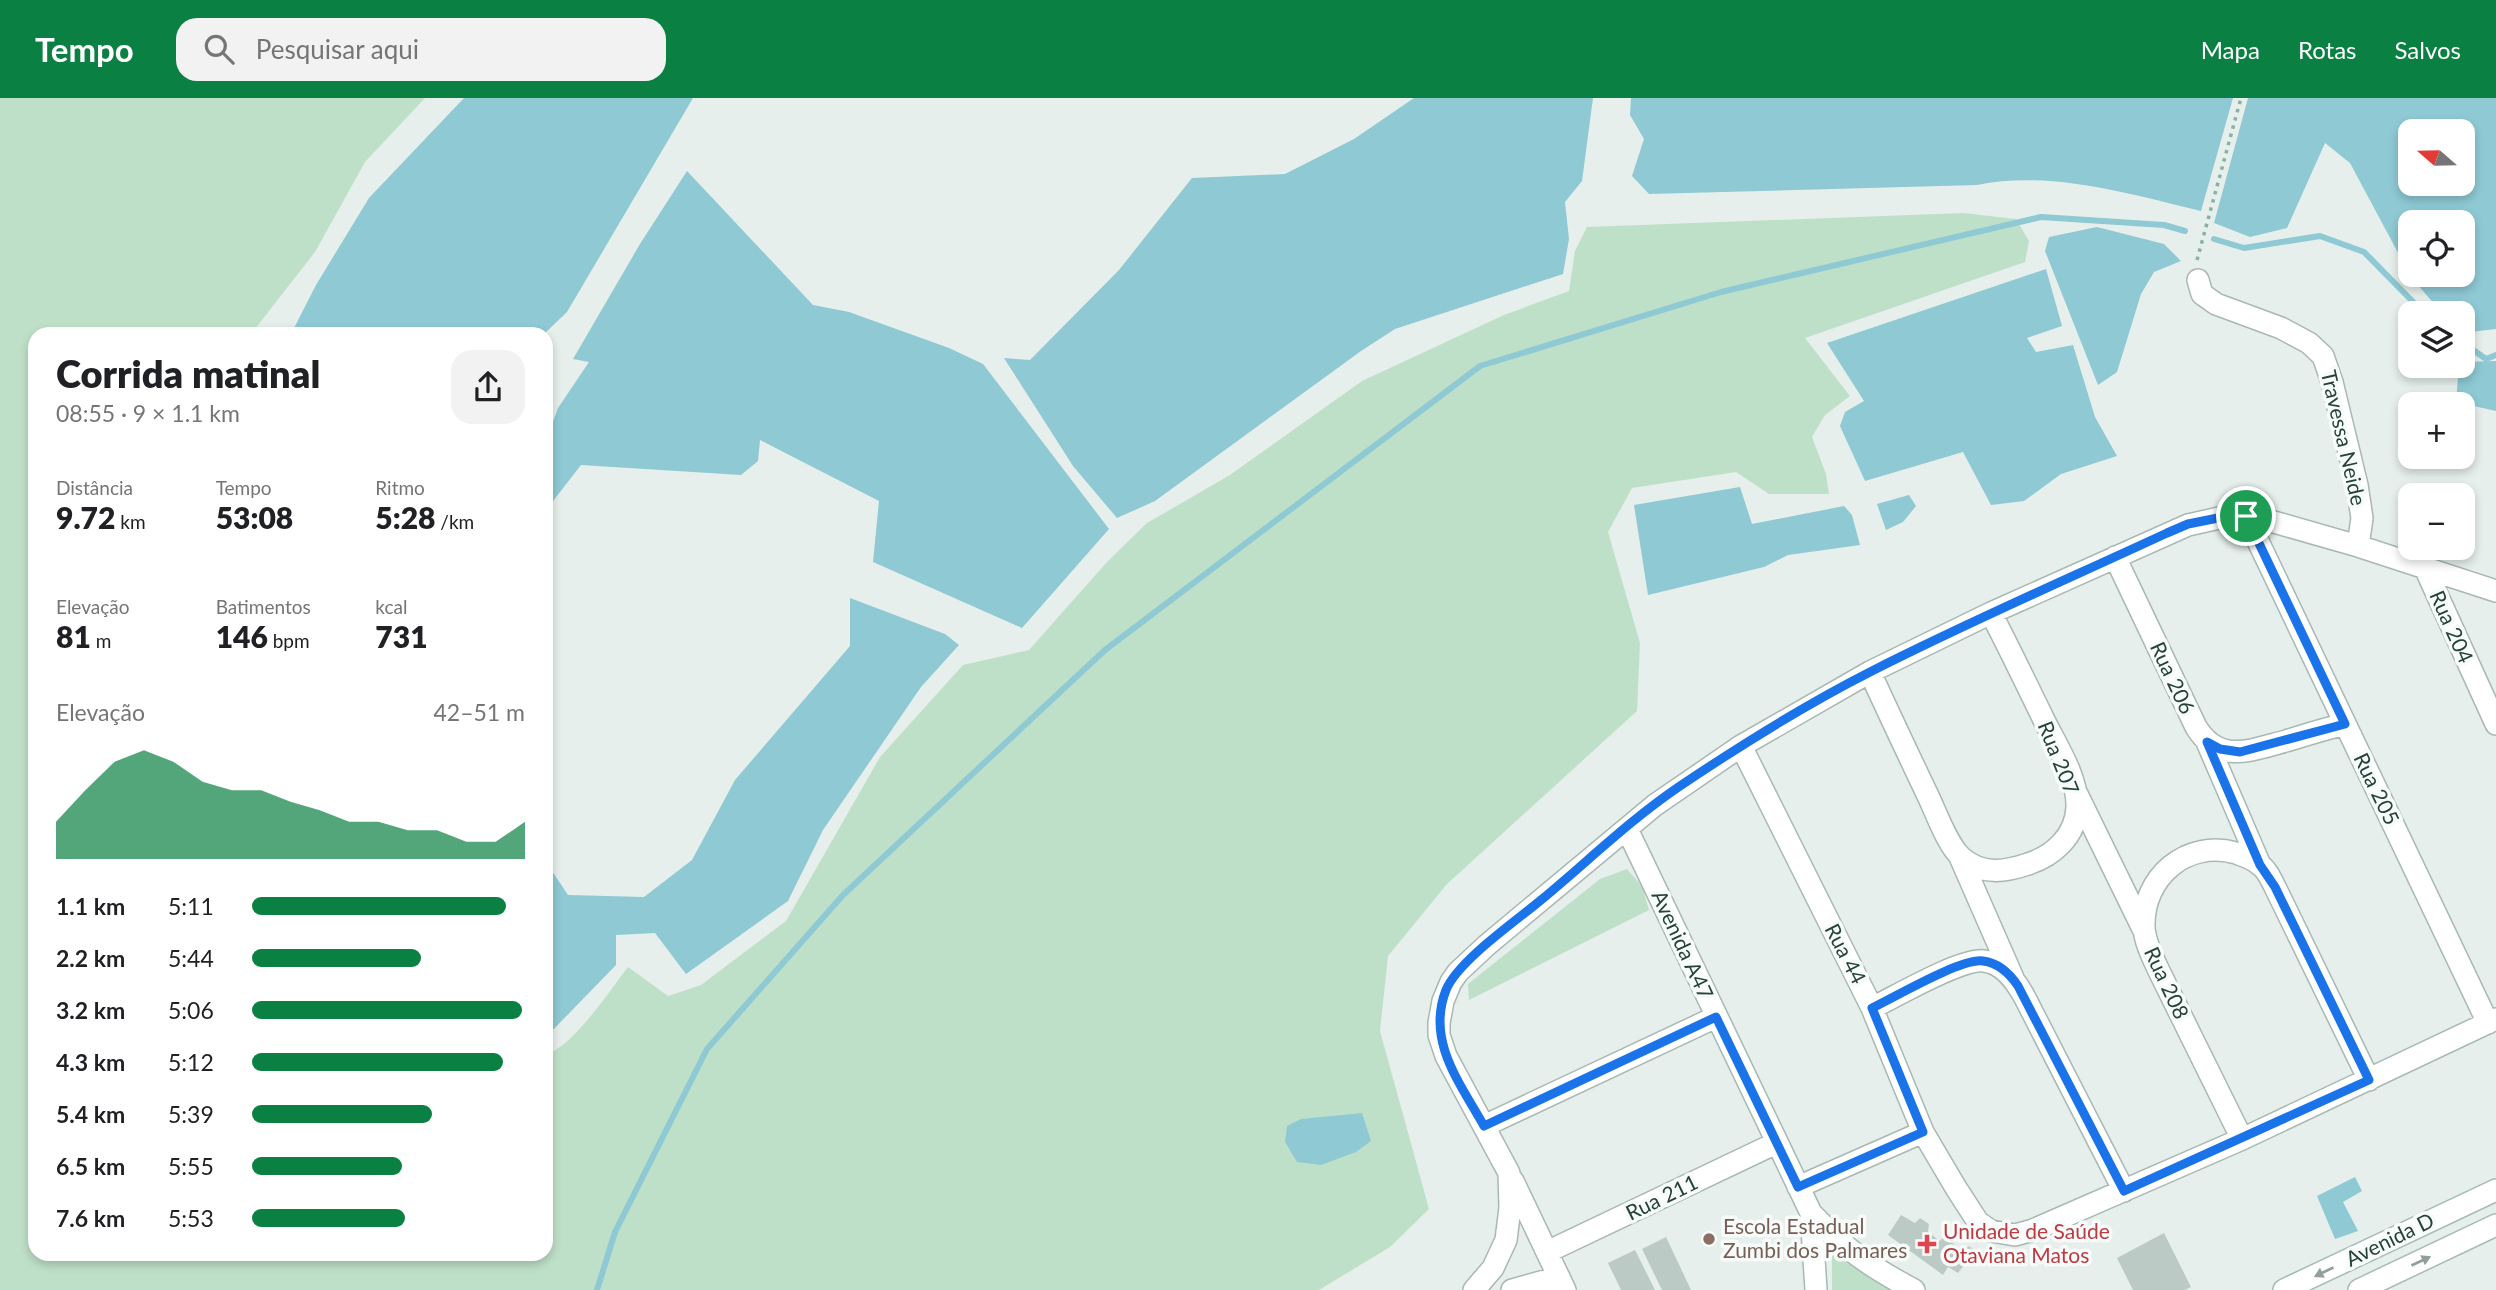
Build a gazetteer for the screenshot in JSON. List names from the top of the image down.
{
  "streets": {
    "street": [
      "Travessa Neide",
      "Rua 204",
      "Rua 206",
      "Rua 207",
      "Rua 205",
      "Avenida A47",
      "Rua 44",
      "Rua 208",
      "Rua 211",
      "Avenida D"
    ]
  },
  "crossings": [
    ["Rua 206", "Rua 208"],
    ["Rua 205", "Rua 44"],
    ["Avenida A47", "Rua 211"],
    ["Rua 44", "Rua 208"]
  ],
  "places": {
    "other": ["Escola Estadual Zumbi dos Palmares"],
    "health": ["Unidade de Saúde Otaviana Matos"]
  },
  "north": "left",
  "page": {
    "header": "Tempo",
    "search": "Pesquisar aqui",
    "nav": ["Mapa", "Rotas", "Salvos"],
    "map_buttons": ["+", "−"],
    "heading": ["Corrida matinal", "08:55 · 9 × 1.1 km"],
    "stats": [
      ["Distância", "9.72 km"],
      ["Tempo", "53:08"],
      ["Ritmo", "5:28 /km"],
      ["Elevação", "81 m"],
      ["Batimentos", "146 bpm"],
      ["kcal", "731"]
    ],
    "chart": ["Elevação", "42–51 m"],
    "list": [
      {
        "name": "1.1 km",
        "note": "5:11"
      },
      {
        "name": "2.2 km",
        "note": "5:44"
      },
      {
        "name": "3.2 km",
        "note": "5:06"
      },
      {
        "name": "4.3 km",
        "note": "5:12"
      },
      {
        "name": "5.4 km",
        "note": "5:39"
      },
      {
        "name": "6.5 km",
        "note": "5:55"
      },
      {
        "name": "7.6 km",
        "note": "5:53"
      }
    ]
  }
}
